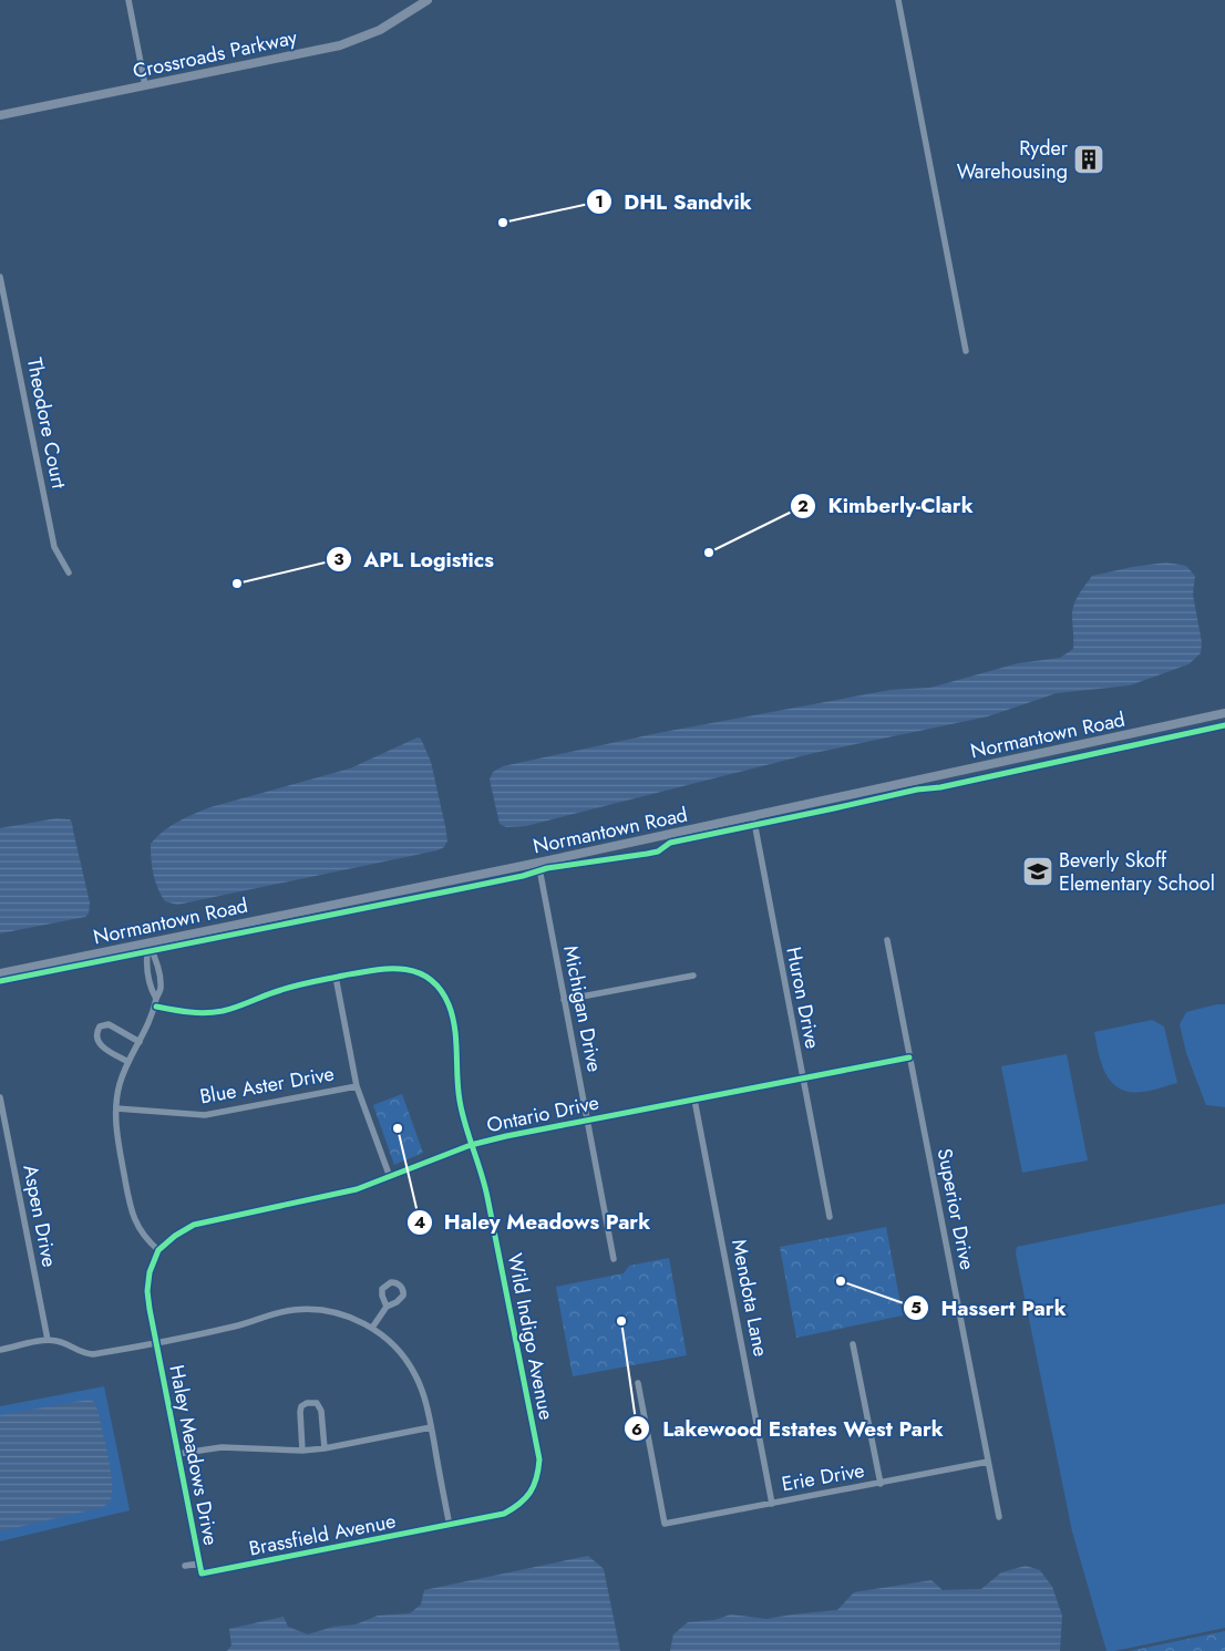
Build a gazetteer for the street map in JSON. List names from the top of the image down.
{
  "streets": {
    "street": [
      "Crossroads Parkway",
      "Theodore Court",
      "Normantown Road",
      "Huron Drive",
      "Michigan Drive",
      "Blue Aster Drive",
      "Ontario Drive",
      "Superior Drive",
      "Aspen Drive",
      "Mendota Lane",
      "Wild Indigo Avenue",
      "Haley Meadows Drive",
      "Erie Drive",
      "Brassfield Avenue"
    ]
  },
  "crossings": [
    ["Normantown Road", "Huron Drive"],
    ["Normantown Road", "Michigan Drive"],
    ["Huron Drive", "Ontario Drive"],
    ["Michigan Drive", "Ontario Drive"],
    ["Ontario Drive", "Superior Drive"],
    ["Ontario Drive", "Mendota Lane"],
    ["Ontario Drive", "Wild Indigo Avenue"],
    ["Superior Drive", "Erie Drive"],
    ["Mendota Lane", "Erie Drive"],
    ["Wild Indigo Avenue", "Brassfield Avenue"],
    ["Haley Meadows Drive", "Brassfield Avenue"]
  ],
  "places": {
    "building": ["Ryder Warehousing"],
    "other": [
      "DHL Sandvik",
      "Kimberly-Clark",
      "APL Logistics",
      "Haley Meadows Park",
      "Hassert Park",
      "Lakewood Estates West Park"
    ],
    "school or university": ["Beverly Skoff Elementary School"]
  }
}
